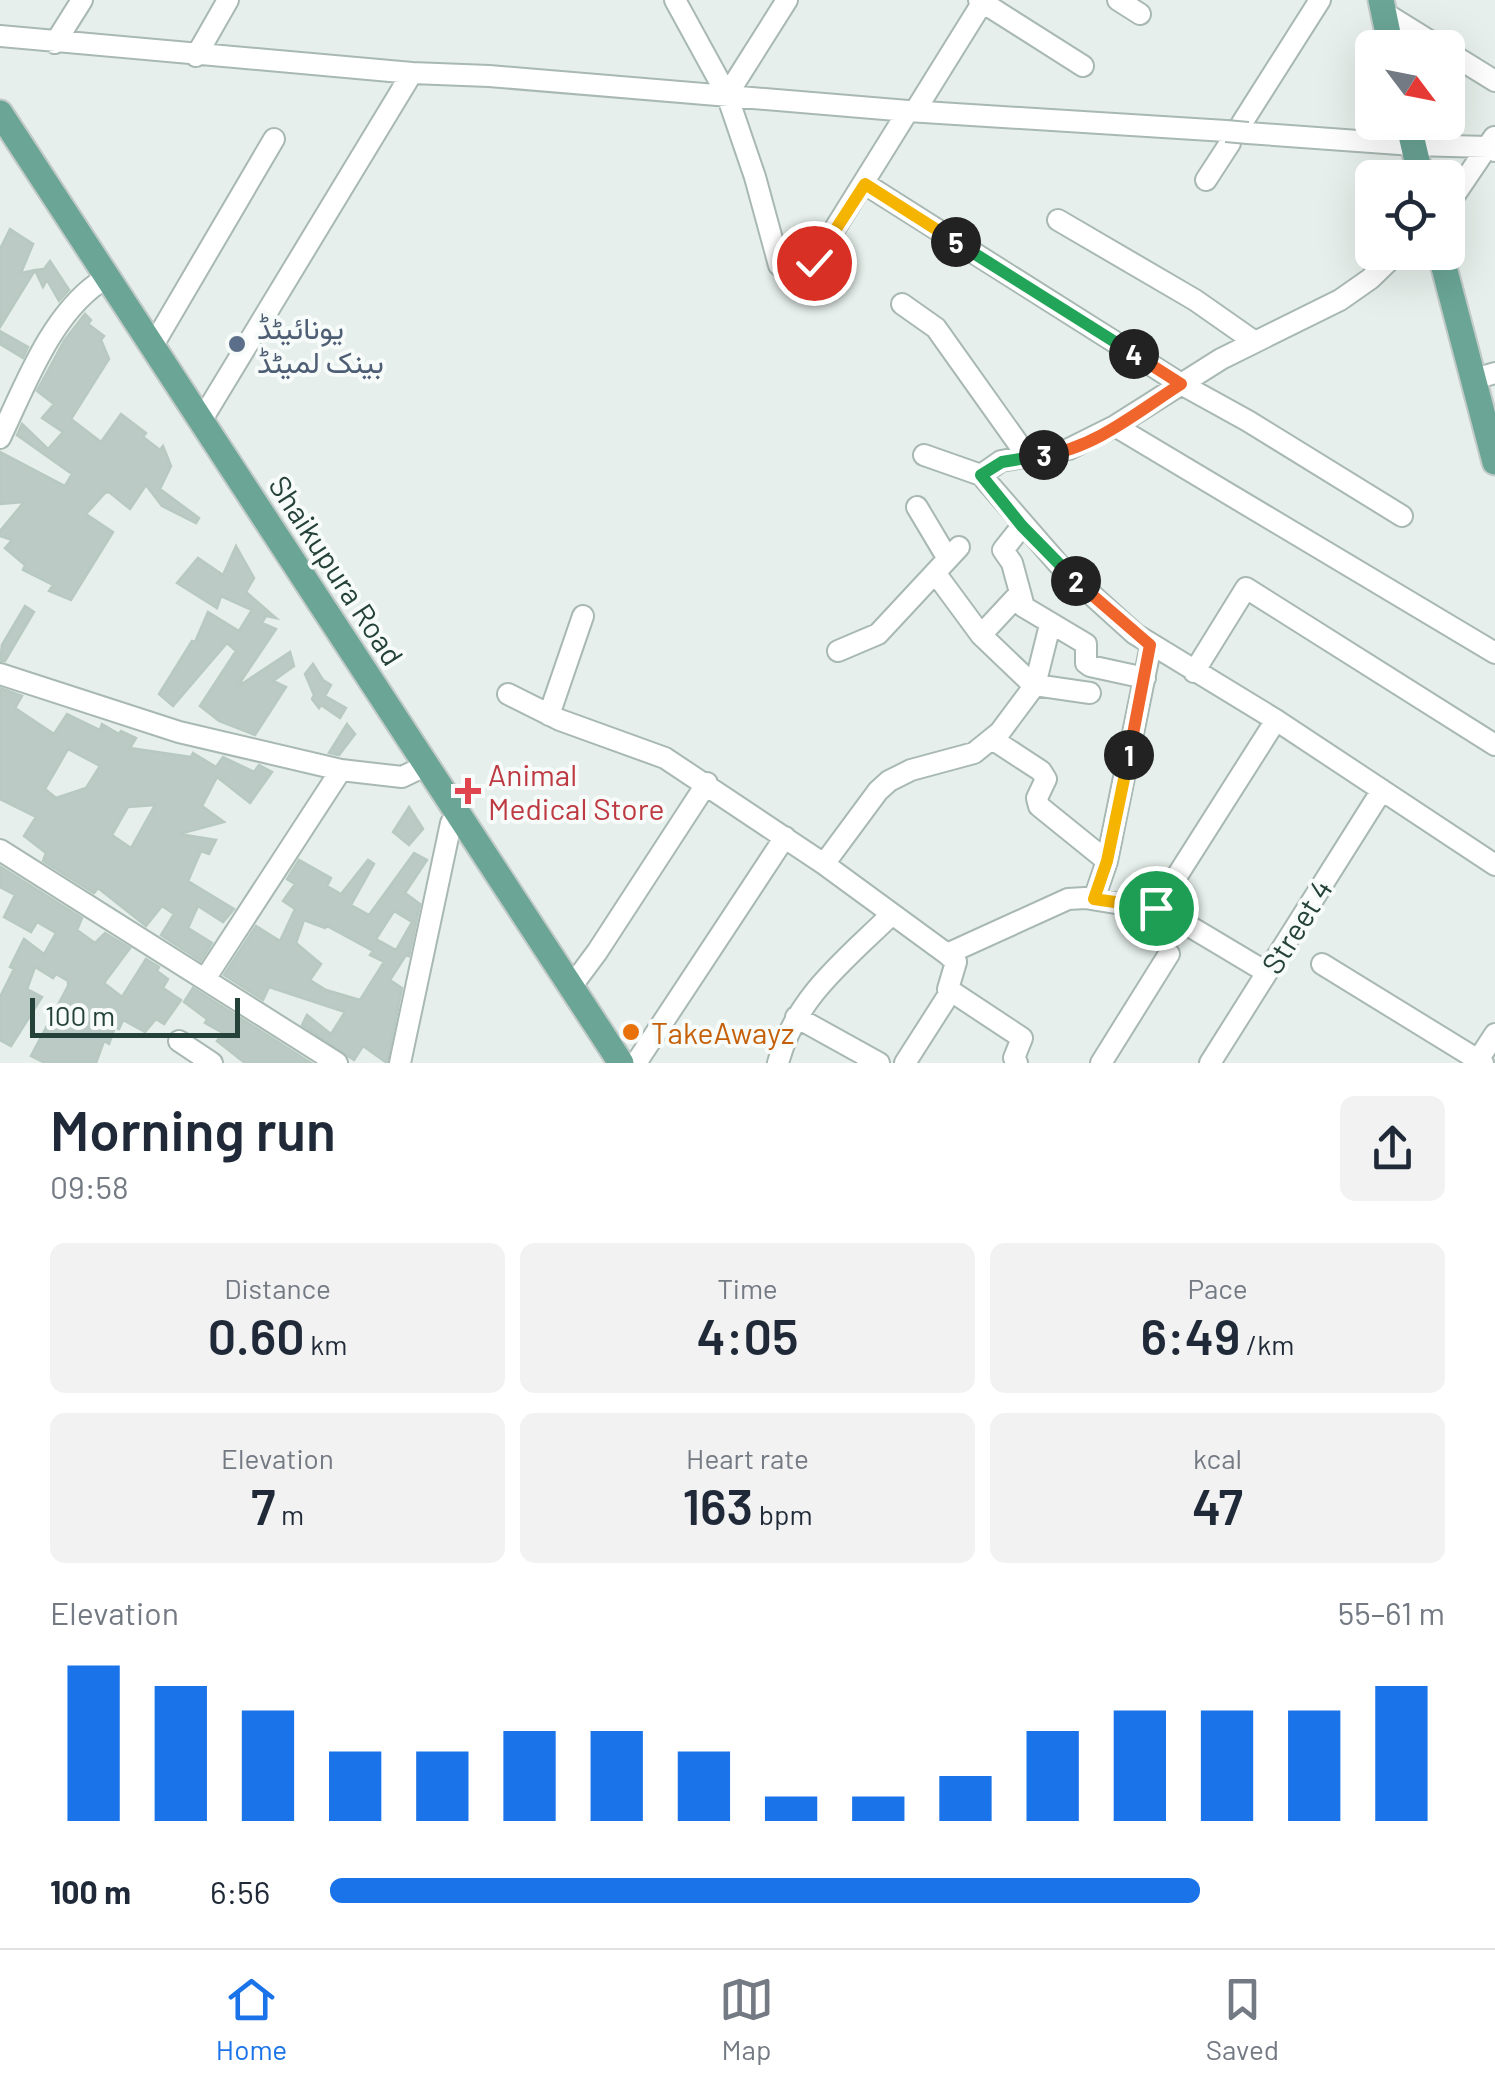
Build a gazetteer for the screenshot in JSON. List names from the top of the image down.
{
  "streets": {
    "main road": ["Shaikupura Road"],
    "street": ["Street 4"]
  },
  "places": {
    "other": ["یونائیٹڈ بینک لمیٹڈ", "TakeAwayz"],
    "health": ["Animal Medical Store"]
  },
  "scale_bar": "100 m",
  "north": "bottom right",
  "page": {
    "pins": [
      "5",
      "4",
      "3",
      "2",
      "1"
    ],
    "scale": "100 m",
    "heading": ["Morning run", "09:58"],
    "stats": [
      ["Distance", "0.60 km"],
      ["Time", "4:05"],
      ["Pace", "6:49 /km"],
      ["Elevation", "7 m"],
      ["Heart rate", "163 bpm"],
      ["kcal", "47"]
    ],
    "chart": ["Elevation", "55–61 m"],
    "list": [
      {
        "name": "100 m",
        "note": "6:56"
      }
    ],
    "tabs": ["Home", "Map", "Saved"]
  }
}
